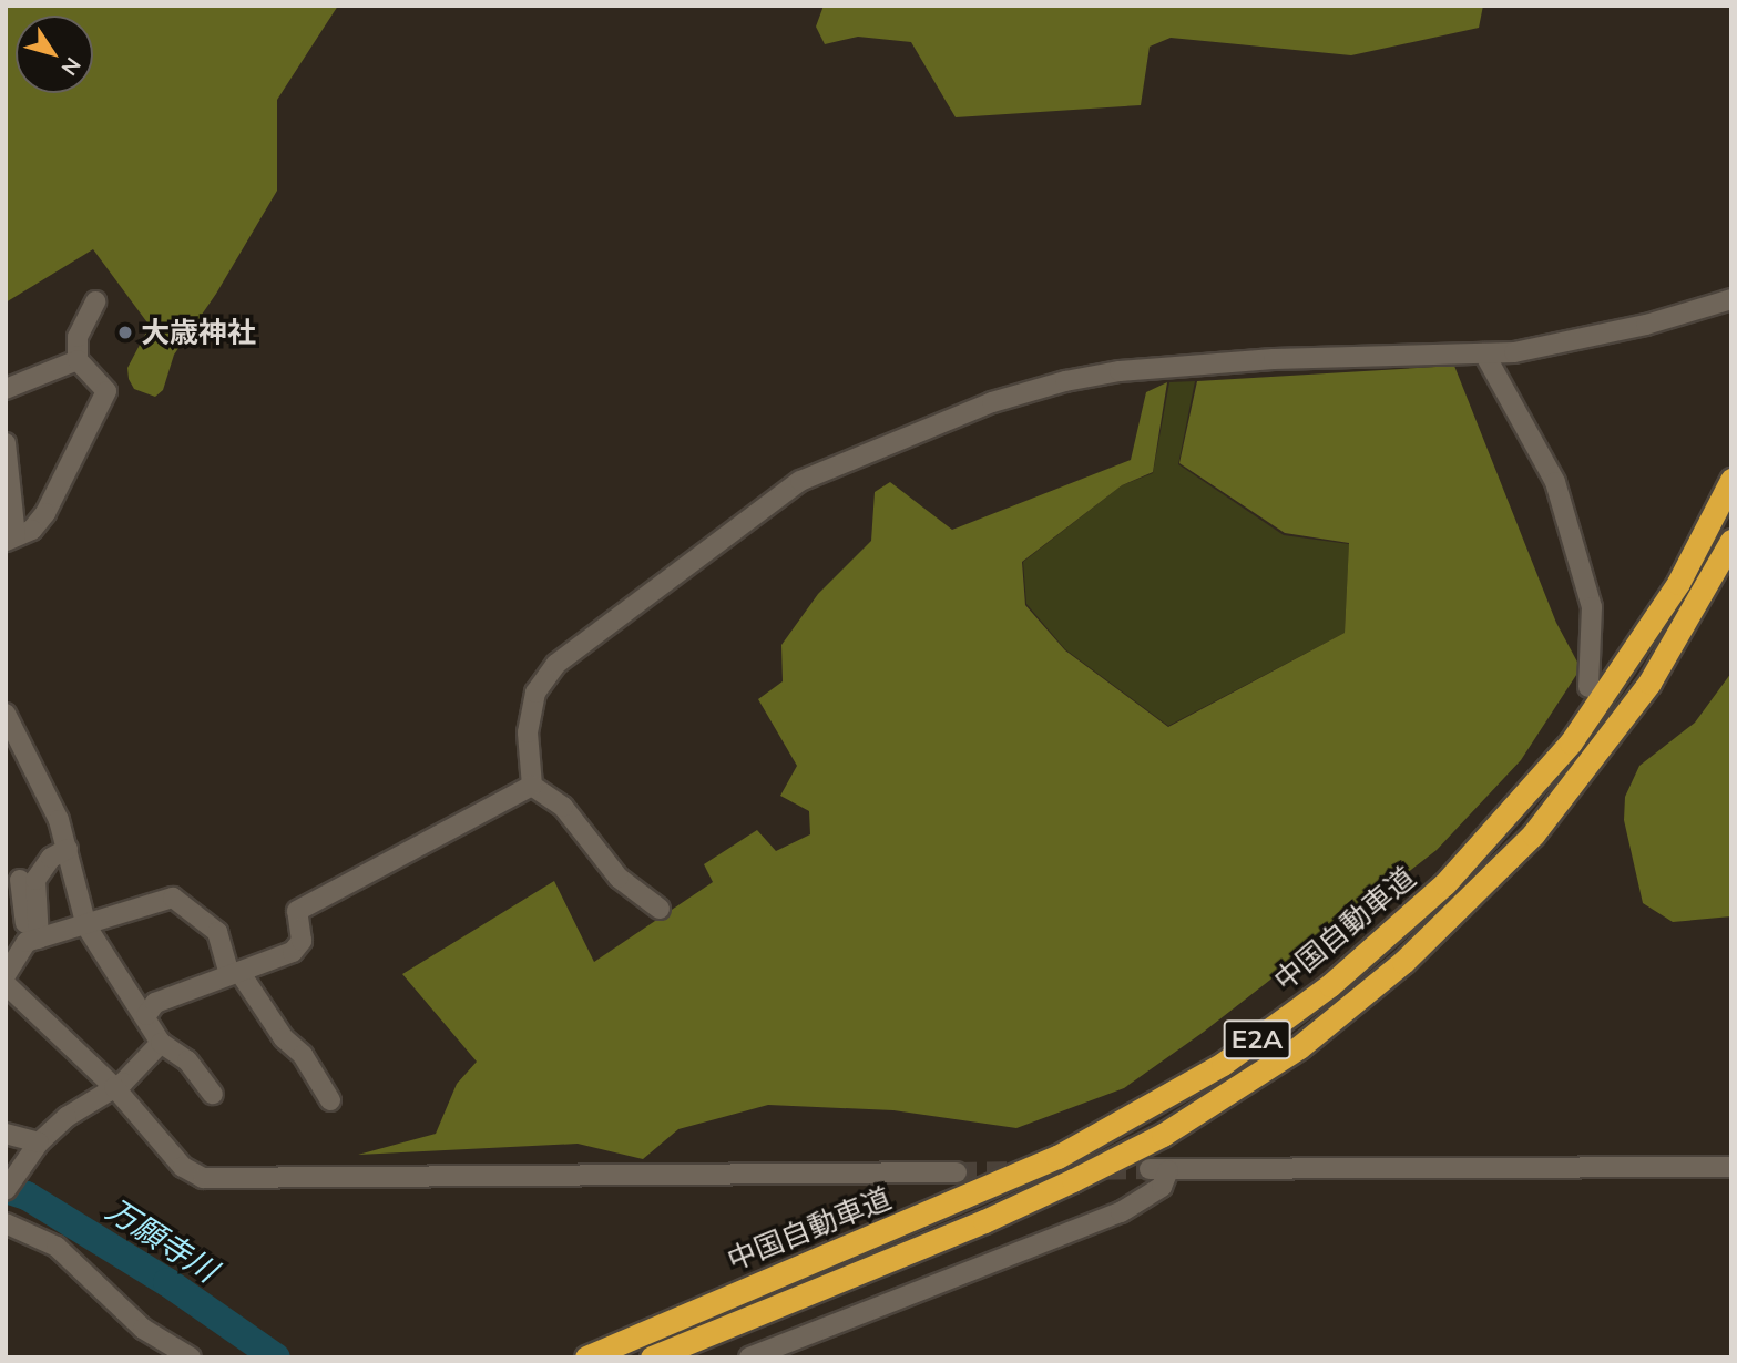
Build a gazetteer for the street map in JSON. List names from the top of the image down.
{
  "streets": {
    "highway": ["中国自動車道", "E2A"]
  },
  "water": ["万願寺川"],
  "places": ["大歳神社"],
  "north": "bottom right"
}
